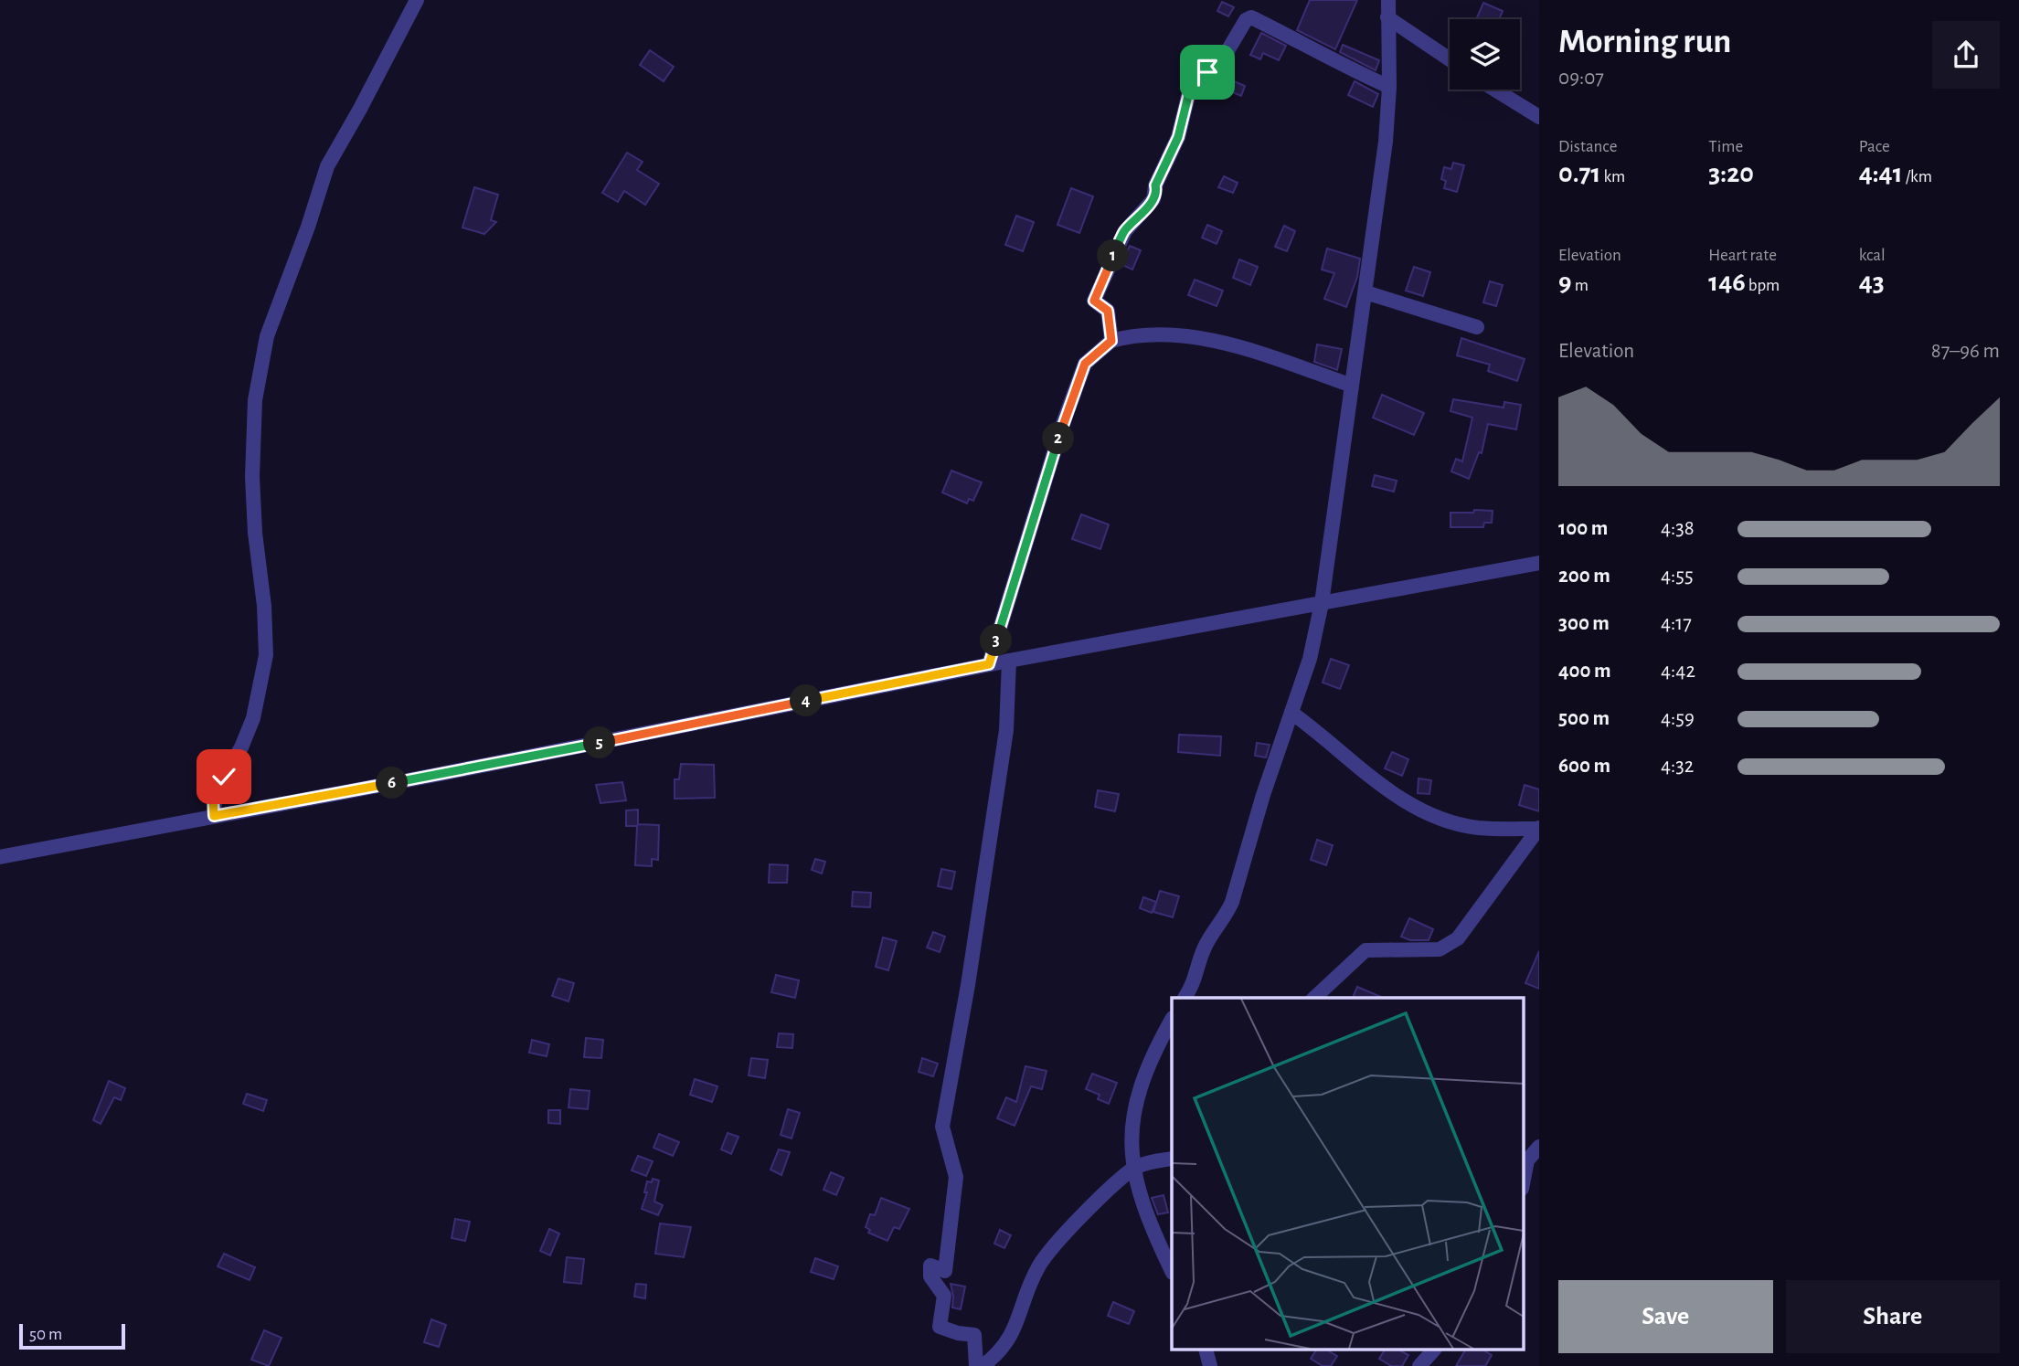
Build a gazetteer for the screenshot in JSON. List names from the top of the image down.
{
  "scale_bar": "50 m",
  "page": {
    "heading": ["Morning run", "09:07"],
    "stats": [
      ["Distance", "0.71 km"],
      ["Time", "3:20"],
      ["Pace", "4:41 /km"],
      ["Elevation", "9 m"],
      ["Heart rate", "146 bpm"],
      ["kcal", "43"]
    ],
    "pins": [
      "1",
      "2",
      "3",
      "4",
      "5",
      "6"
    ],
    "chart": ["Elevation", "87–96 m"],
    "list": [
      {
        "name": "100 m",
        "note": "4:38"
      },
      {
        "name": "200 m",
        "note": "4:55"
      },
      {
        "name": "300 m",
        "note": "4:17"
      },
      {
        "name": "400 m",
        "note": "4:42"
      },
      {
        "name": "500 m",
        "note": "4:59"
      },
      {
        "name": "600 m",
        "note": "4:32"
      }
    ],
    "buttons": ["Save", "Share"],
    "scale": "50 m"
  }
}
